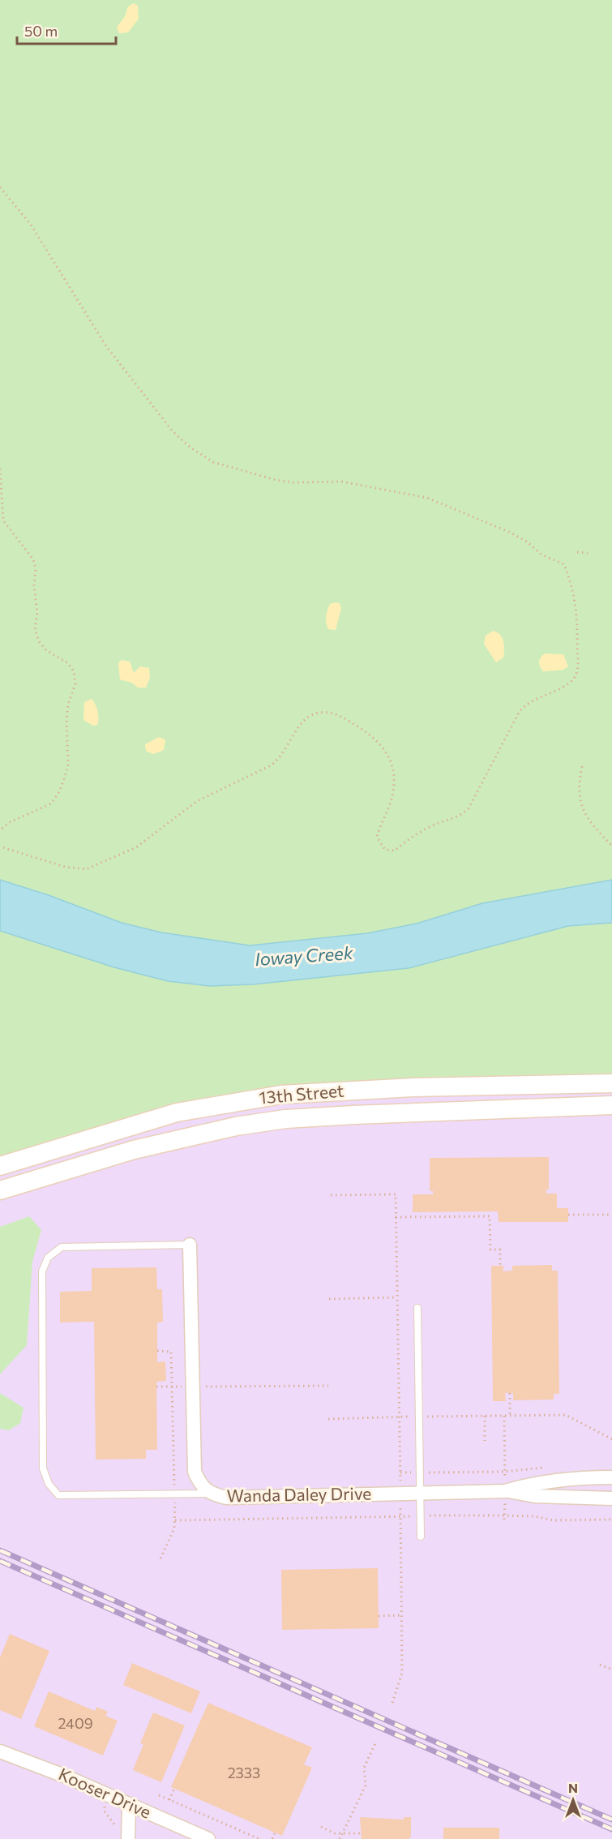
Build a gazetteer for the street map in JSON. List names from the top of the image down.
{
  "streets": {
    "main road": ["13th Street"],
    "street": ["Wanda Daley Drive", "Kooser Drive"]
  },
  "water": ["Ioway Creek"],
  "house_numbers": ["2409", "2333"],
  "scale_bar": "50 m",
  "north": "top"
}
